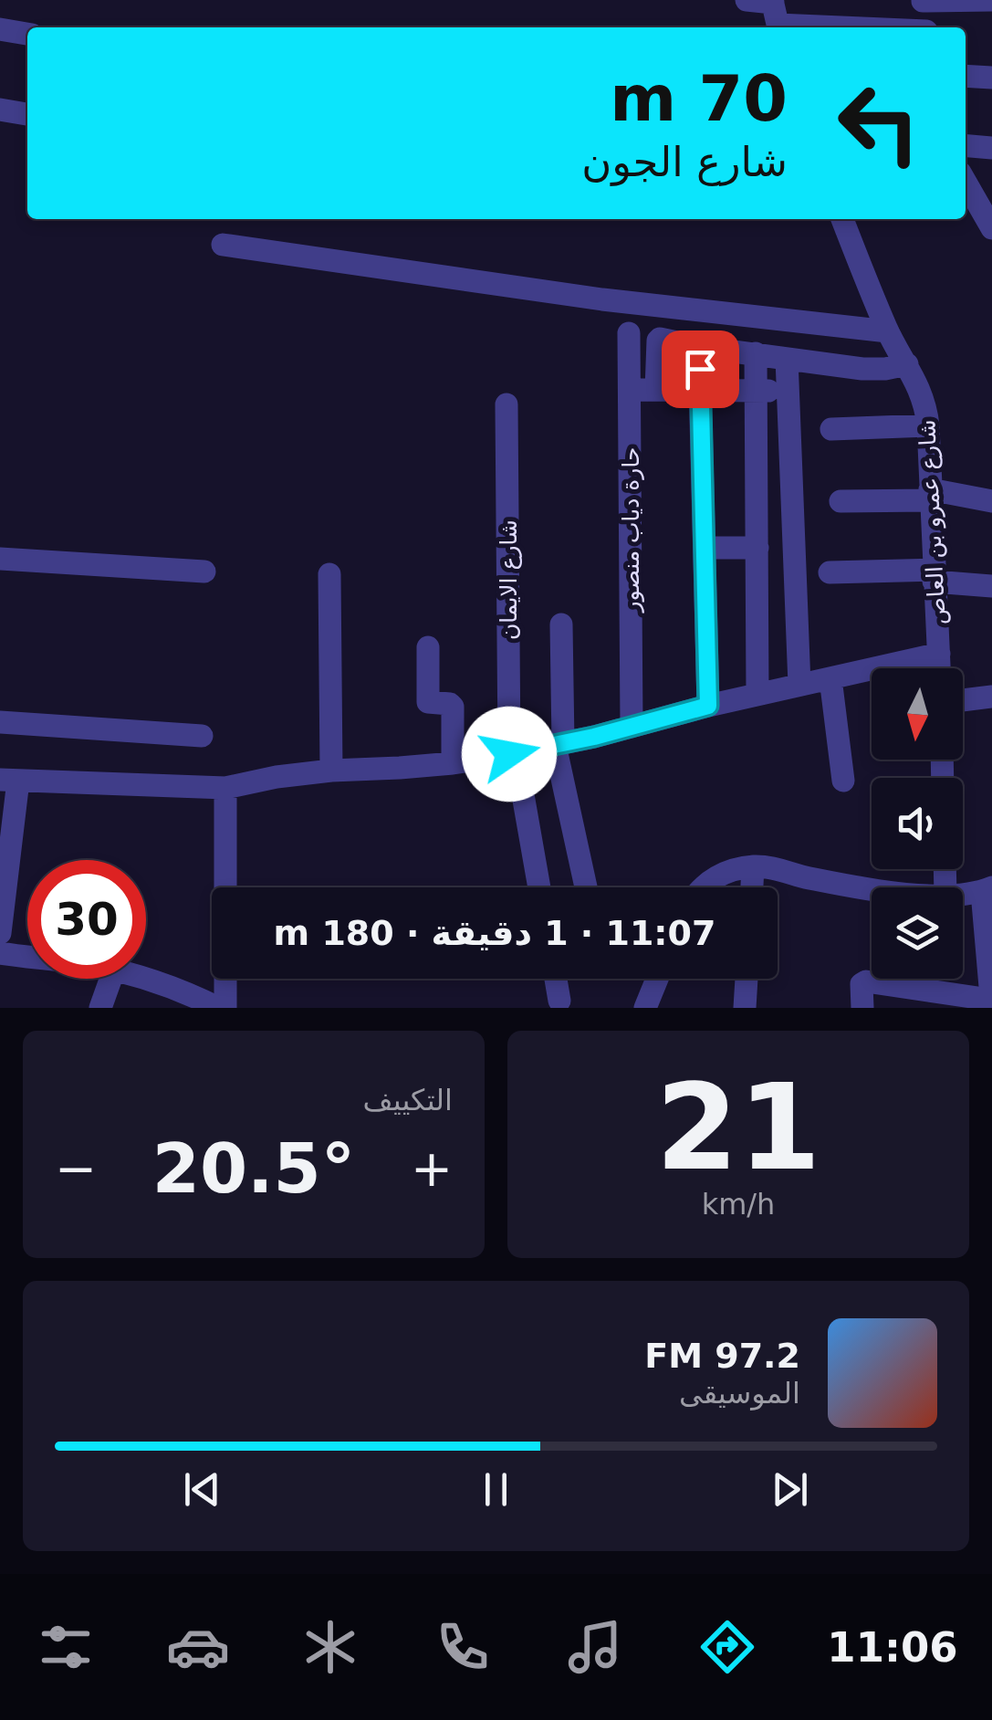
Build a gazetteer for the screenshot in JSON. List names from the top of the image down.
{
  "streets": {
    "street": ["شارع عمرو بن العاص", "حارة دياب منصور", "شارع الايمان"]
  },
  "north": "bottom",
  "page": {
    "turn": ["70 m", "شارع الجون"],
    "limit": "30",
    "trip": "11:07 · 1 دقيقة · 180 m",
    "tile": [
      ["21", "km/h"],
      "التكييف"
    ],
    "heat": ["−", "20.5°", "+"],
    "song": ["97.2 FM", "الموسيقى"],
    "tabs": "11:06"
  }
}
